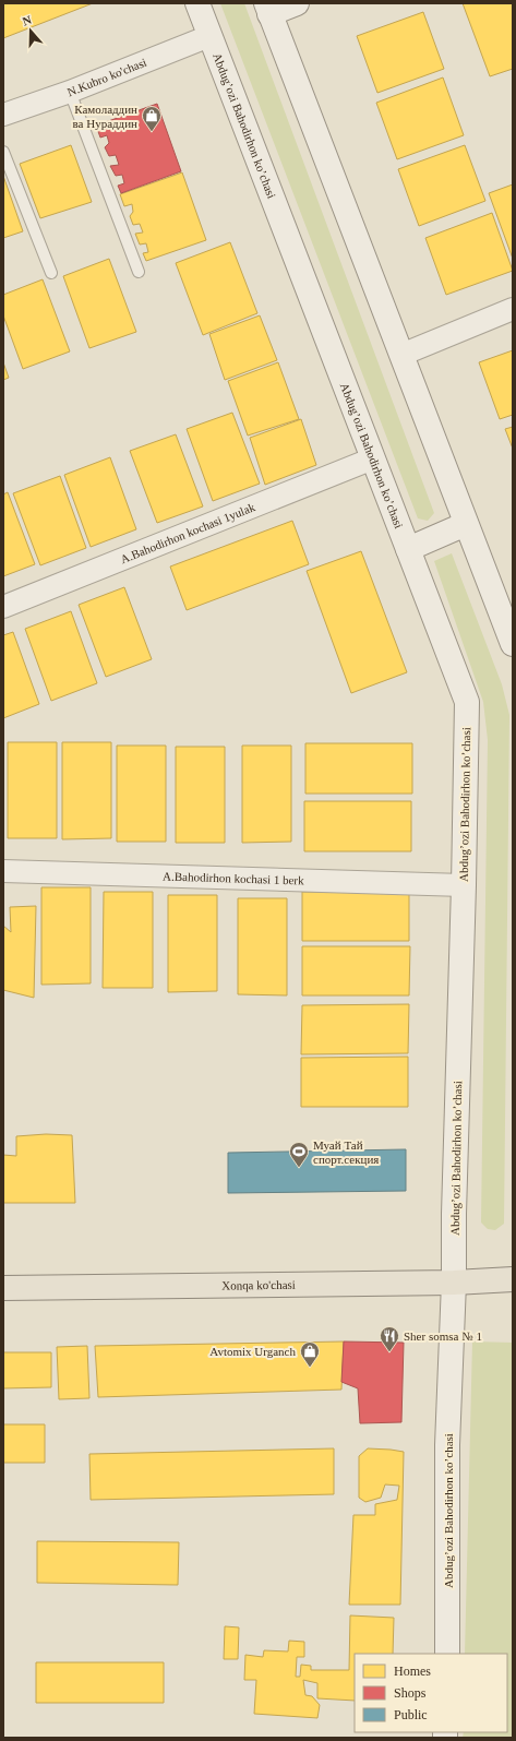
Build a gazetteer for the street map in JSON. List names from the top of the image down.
{
  "streets": {
    "main road": ["Abdug’ozi Bahodirhon ko’chasi", "Xonqa ko'chasi"],
    "street": ["N.Kubro ko'chasi", "A.Bahodirhon kochasi 1yulak", "A.Bahodirhon kochasi 1 berk"]
  },
  "crossings": [
    ["N.Kubro ko'chasi", "Abdug’ozi Bahodirhon ko’chasi"],
    ["Abdug’ozi Bahodirhon ko’chasi", "A.Bahodirhon kochasi 1yulak"],
    ["Abdug’ozi Bahodirhon ko’chasi", "A.Bahodirhon kochasi 1 berk"],
    ["Abdug’ozi Bahodirhon ko’chasi", "Xonqa ko'chasi"]
  ],
  "places": {
    "shop": ["Камоладдин ва Нураддин", "Avtomix Urganch"],
    "sports": ["Муай Тай спорт.секция"],
    "restaurant": ["Sher somsa № 1"]
  },
  "legend": ["Homes", "Shops", "Public"],
  "north": "top"
}
